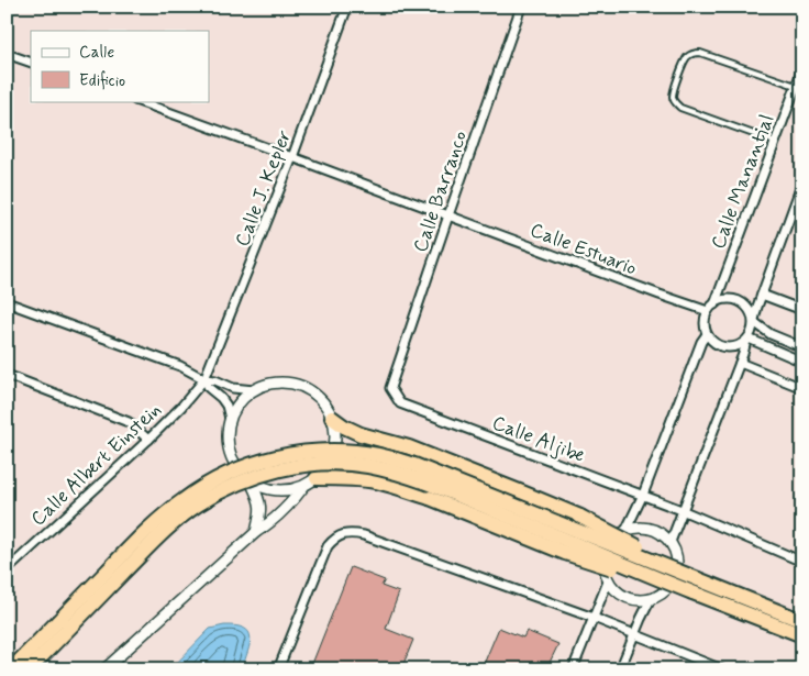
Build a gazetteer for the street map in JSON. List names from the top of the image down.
{
  "streets": {
    "street": [
      "Calle Manantial",
      "Calle J. Kepler",
      "Calle Barranco",
      "Calle Estuario",
      "Calle Aljibe",
      "Calle Albert Einstein"
    ]
  },
  "crossings": [
    ["Calle Manantial", "Calle Estuario"],
    ["Calle J. Kepler", "Calle Estuario"],
    ["Calle J. Kepler", "Calle Albert Einstein"],
    ["Calle Barranco", "Calle Estuario"],
    ["Calle Barranco", "Calle Aljibe"]
  ],
  "legend": ["Calle", "Edificio"]
}
